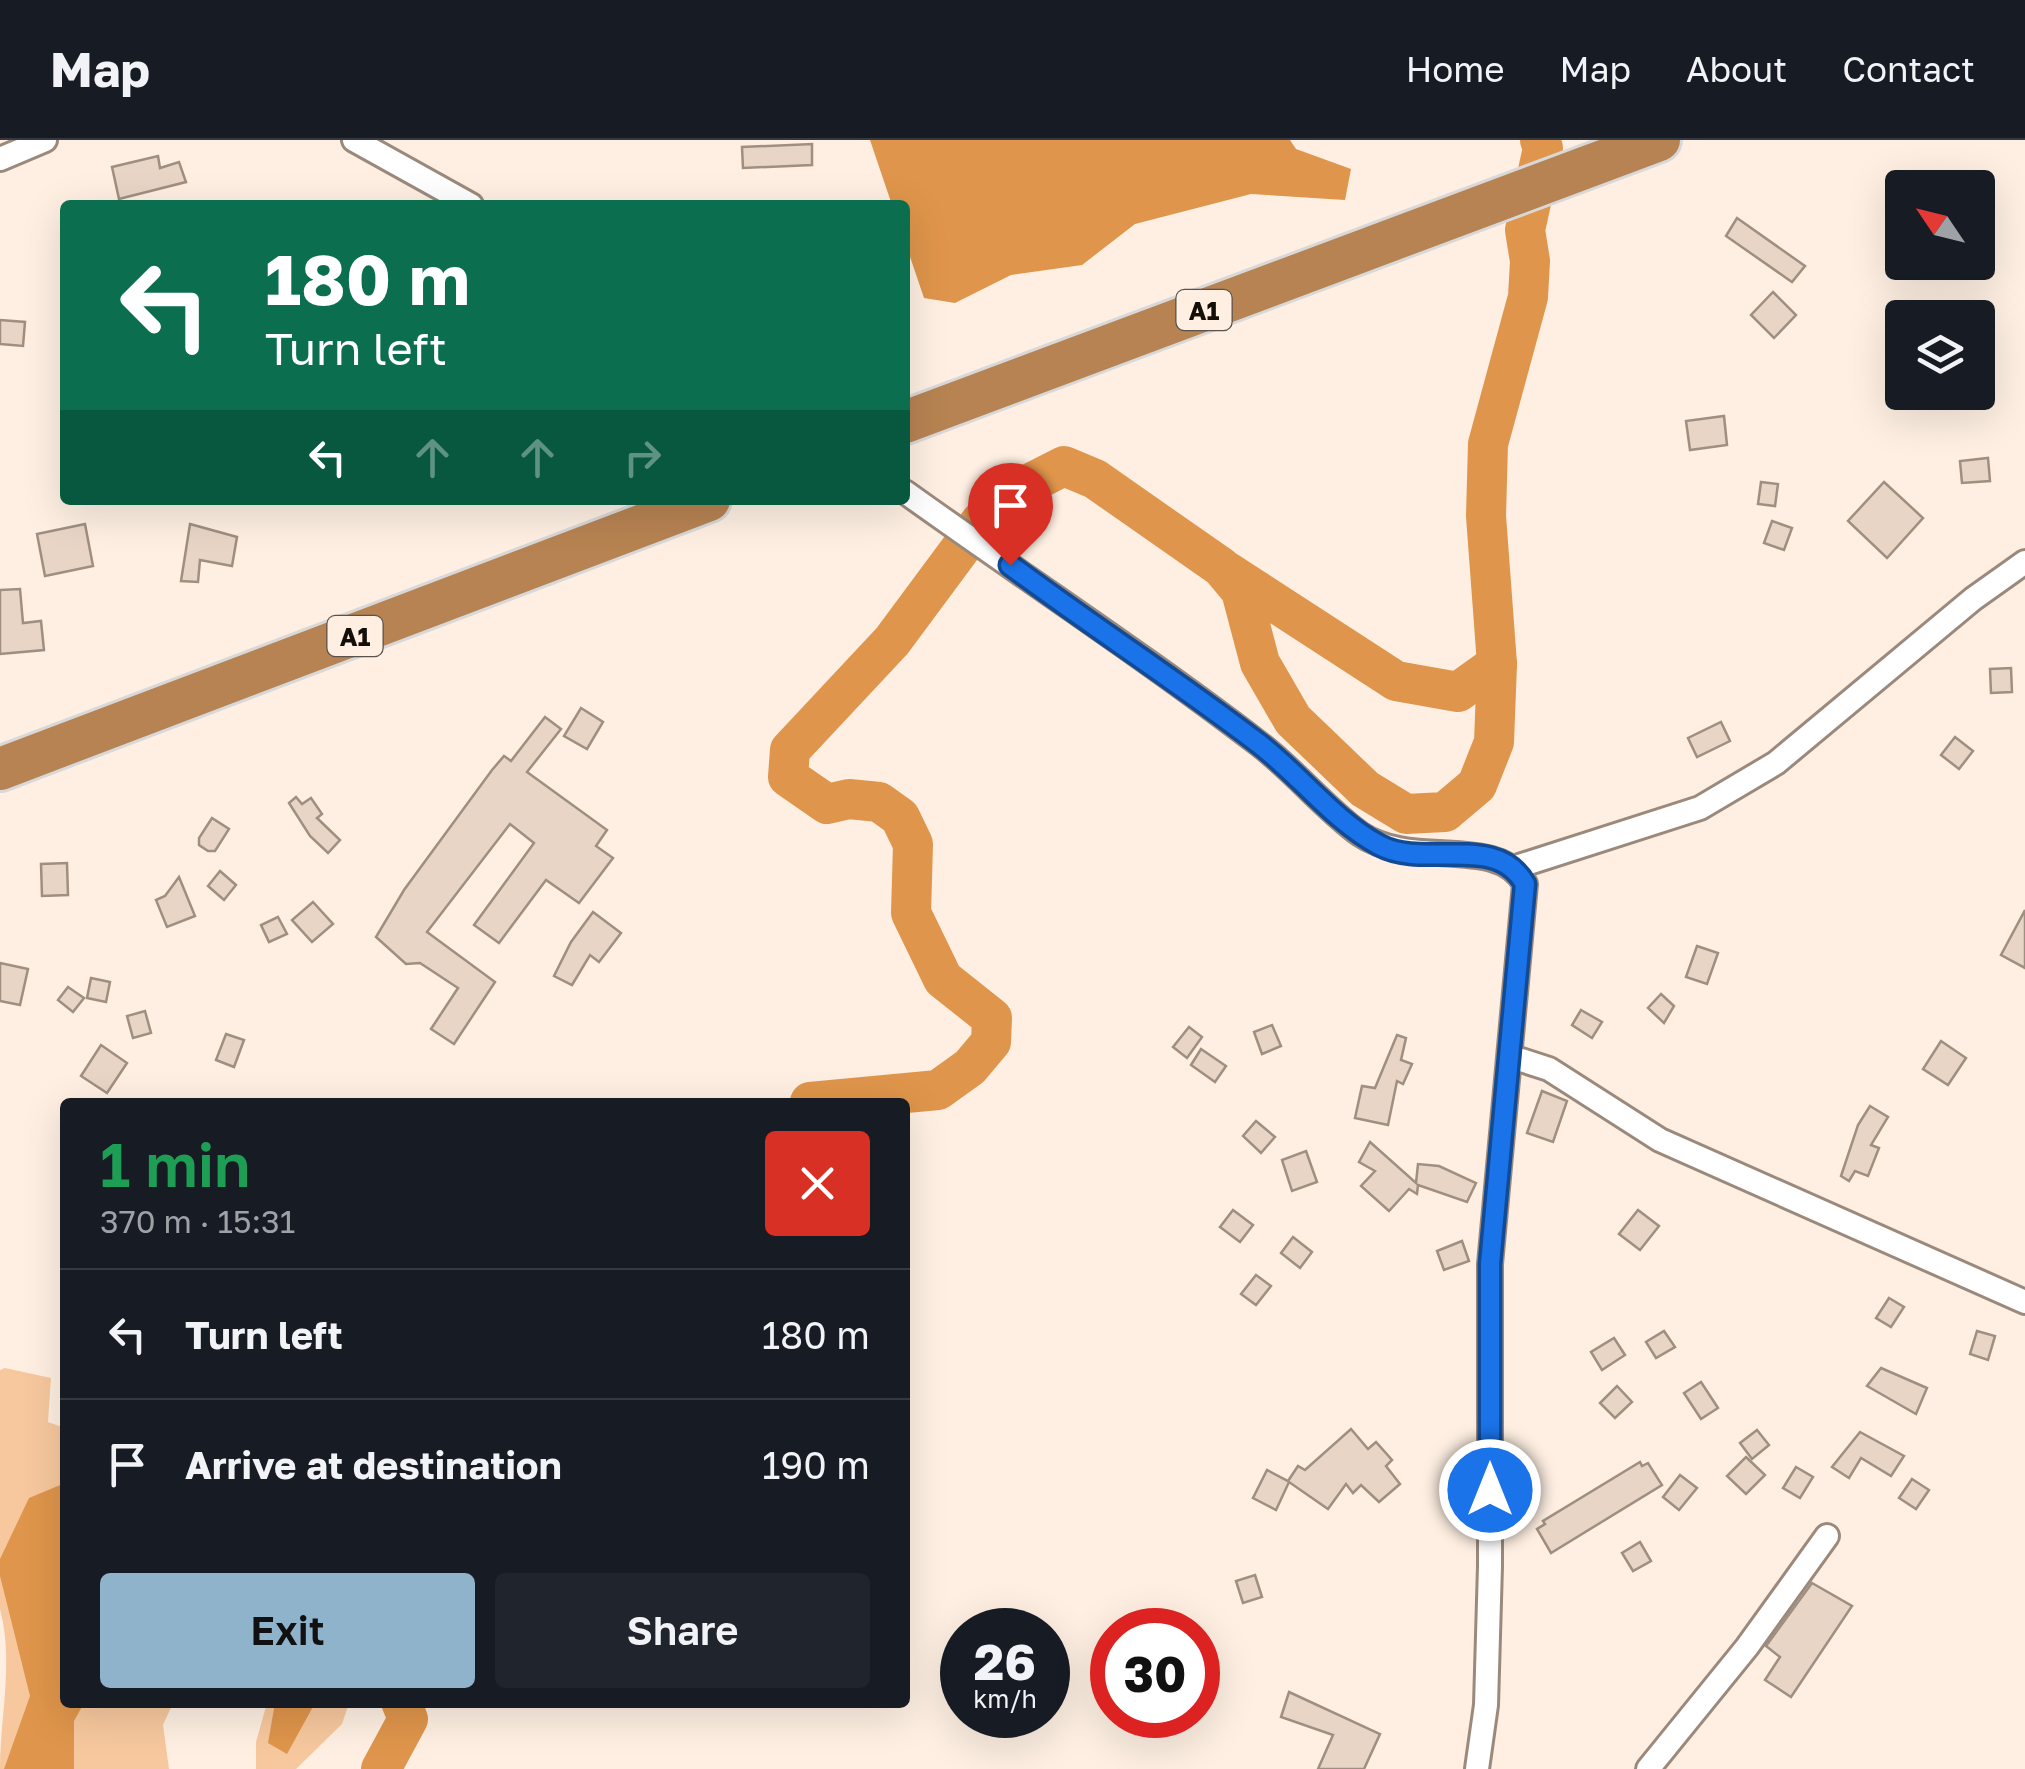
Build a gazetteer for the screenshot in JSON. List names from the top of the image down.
{
  "streets": {
    "highway": ["A1"]
  },
  "north": "top left",
  "page": {
    "header": "Map",
    "nav": [
      "Home",
      "Map",
      "About",
      "Contact"
    ],
    "turn": ["180 m", "Turn left"],
    "heading": ["1 min", "370 m · 15:31"],
    "list": [
      {
        "name": "Turn left",
        "value": "180 m"
      },
      {
        "name": "Arrive at destination",
        "value": "190 m"
      }
    ],
    "buttons": ["Exit", "Share"],
    "speed": "26 km/h",
    "limit": "30"
  }
}
